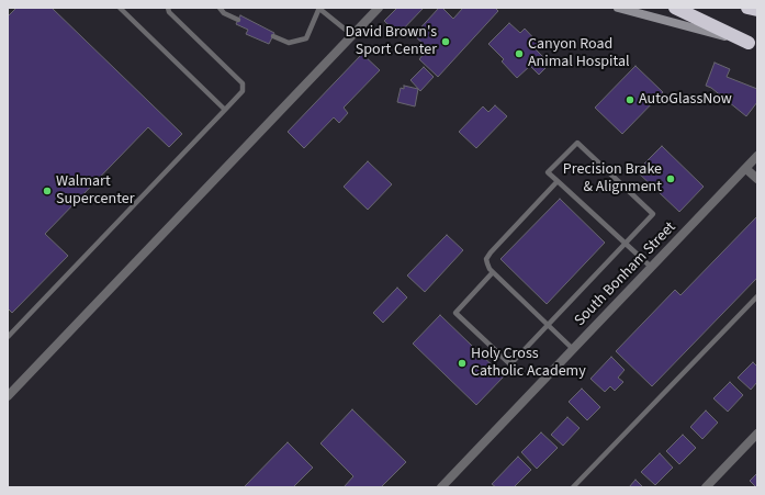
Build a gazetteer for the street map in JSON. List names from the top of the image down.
{
  "streets": {
    "street": ["South Bonham Street"]
  },
  "places": [
    "David Brown's Sport Center",
    "Canyon Road Animal Hospital",
    "AutoGlassNow",
    "Precision Brake & Alignment",
    "Walmart Supercenter",
    "Holy Cross Catholic Academy"
  ]
}
